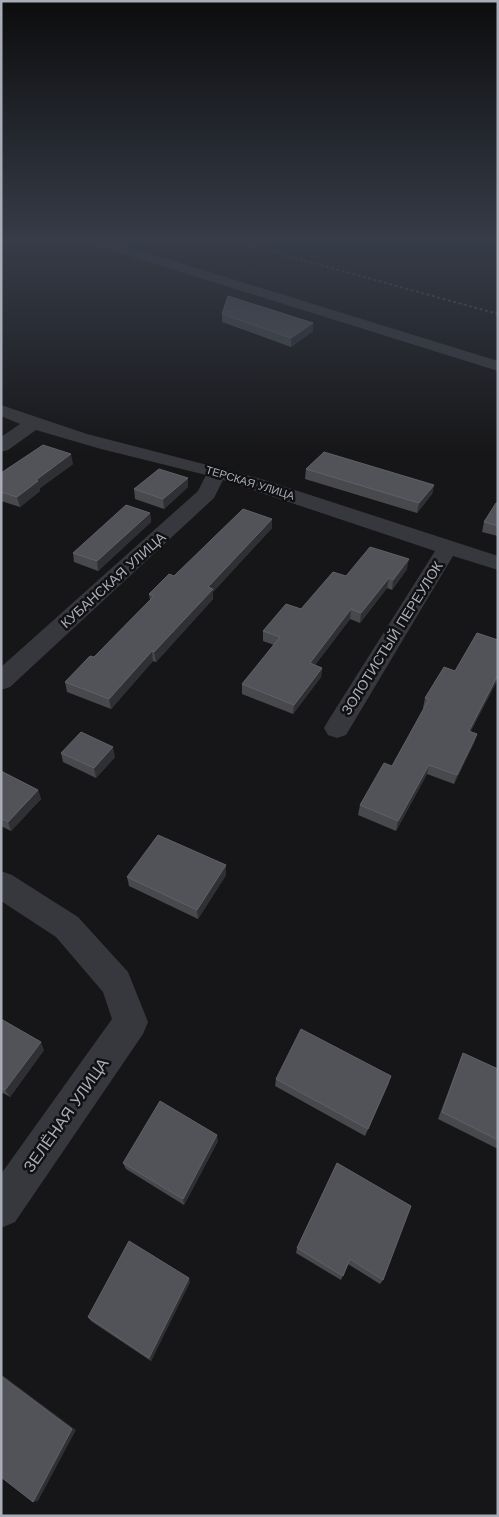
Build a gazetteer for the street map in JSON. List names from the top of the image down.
{
  "streets": {
    "street": [
      "ТЕРСКАЯ УЛИЦА",
      "КУБАНСКАЯ УЛИЦА",
      "ЗОЛОТИСТЫЙ ПЕРЕУЛОК",
      "ЗЕЛЁНАЯ УЛИЦА"
    ]
  },
  "crossings": [
    ["ТЕРСКАЯ УЛИЦА", "КУБАНСКАЯ УЛИЦА"],
    ["ТЕРСКАЯ УЛИЦА", "ЗОЛОТИСТЫЙ ПЕРЕУЛОК"]
  ]
}
